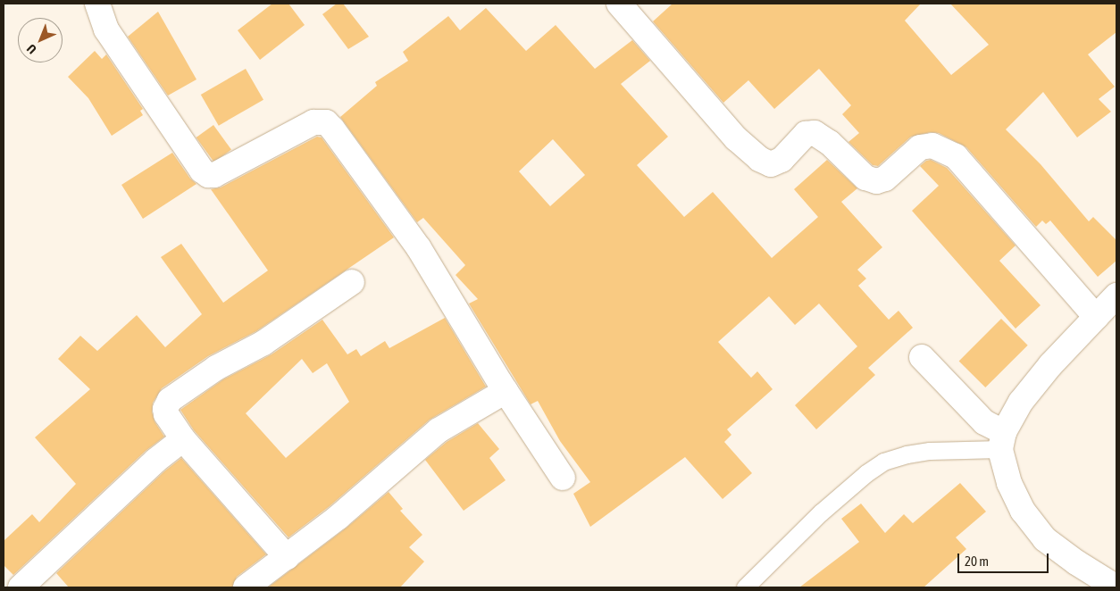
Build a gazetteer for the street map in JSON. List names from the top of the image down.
{
  "scale_bar": "20 m",
  "north": "bottom left"
}
